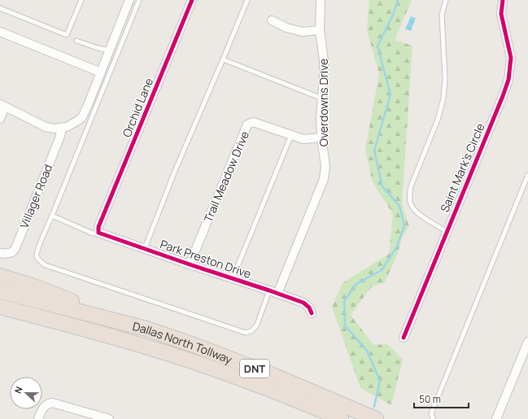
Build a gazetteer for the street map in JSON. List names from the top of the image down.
{
  "streets": {
    "highway": ["Dallas North Tollway", "DNT"],
    "street": [
      "Overdowns Drive",
      "Orchid Lane",
      "Saint Mark's Circle",
      "Trail Meadow Drive",
      "Villager Road",
      "Park Preston Drive"
    ]
  },
  "crossings": [
    ["Overdowns Drive", "Trail Meadow Drive"],
    ["Overdowns Drive", "Park Preston Drive"],
    ["Orchid Lane", "Park Preston Drive"],
    ["Trail Meadow Drive", "Park Preston Drive"]
  ],
  "scale_bar": "50 m",
  "north": "left"
}
